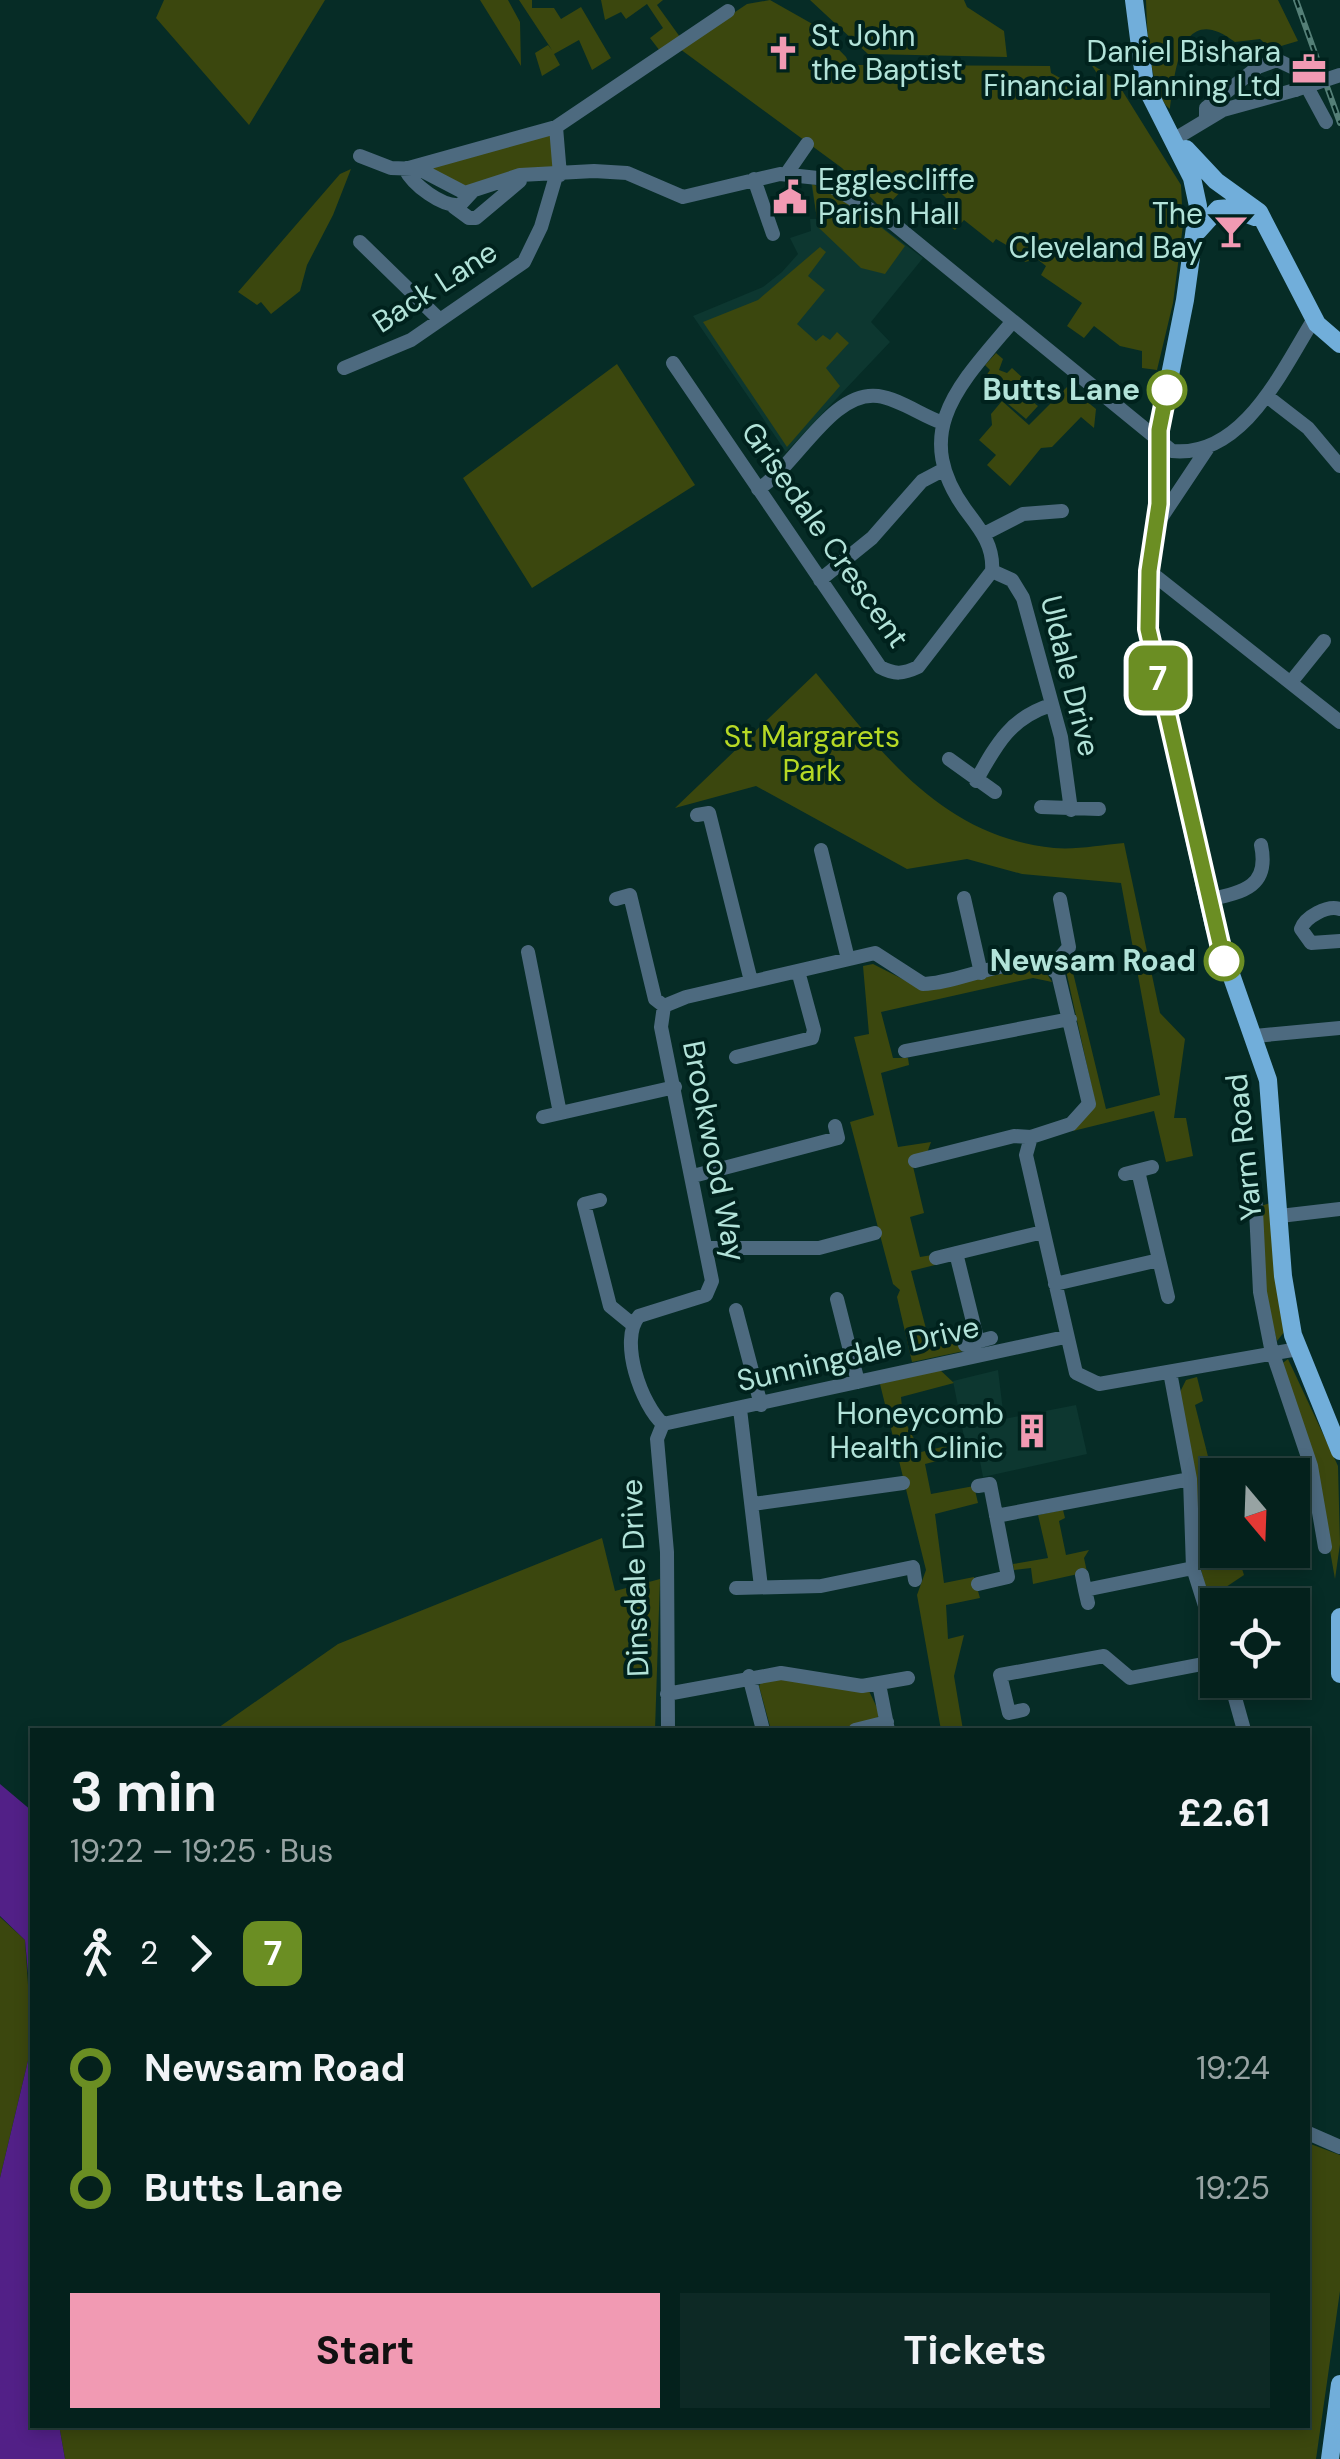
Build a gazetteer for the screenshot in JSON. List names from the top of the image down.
{
  "streets": {
    "main road": ["Yarm Road"],
    "street": [
      "Back Lane",
      "Grisedale Crescent",
      "Uldale Drive",
      "Brookwood Way",
      "Sunningdale Drive",
      "Dinsdale Drive"
    ]
  },
  "crossings": [
    ["Grisedale Crescent", "Uldale Drive"],
    ["Sunningdale Drive", "Dinsdale Drive"]
  ],
  "parks": ["St Margarets Park"],
  "places": {
    "church": ["St John the Baptist"],
    "office": ["Daniel Bishara Financial Planning Ltd"],
    "public building": ["Egglescliffe Parish Hall"],
    "bar": ["The Cleveland Bay"],
    "other": ["Butts Lane", "Newsam Road"],
    "building": ["Honeycomb Health Clinic"]
  },
  "lines": ["bus line 7"],
  "north": "bottom",
  "page": {
    "on_map": "7",
    "heading": ["3 min", "19:22 – 19:25 · Bus", "£2.61"],
    "legs": ["2", "7"],
    "list": [
      {
        "name": "Newsam Road",
        "value": "19:24"
      },
      {
        "name": "Butts Lane",
        "value": "19:25"
      }
    ],
    "buttons": ["Start", "Tickets"]
  }
}
